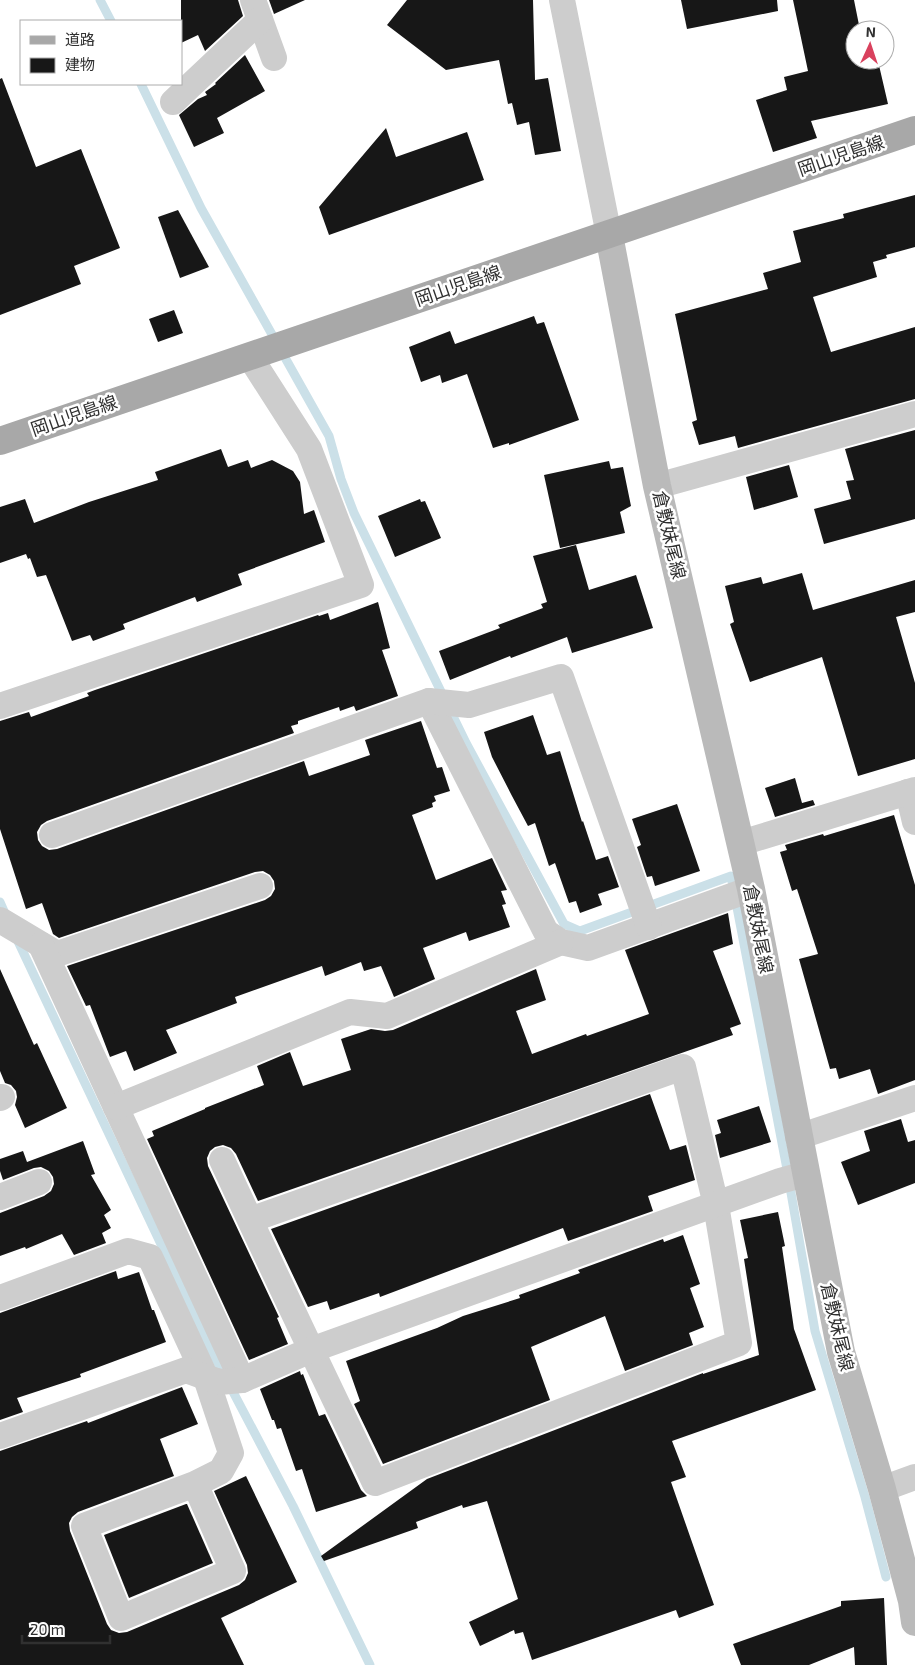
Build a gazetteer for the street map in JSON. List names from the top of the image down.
{
  "streets": {
    "main road": ["岡山児島線", "倉敷妹尾線"]
  },
  "crossings": [
    ["岡山児島線", "倉敷妹尾線"]
  ],
  "legend": ["道路", "建物"],
  "scale_bar": "20 m",
  "north": "top"
}
